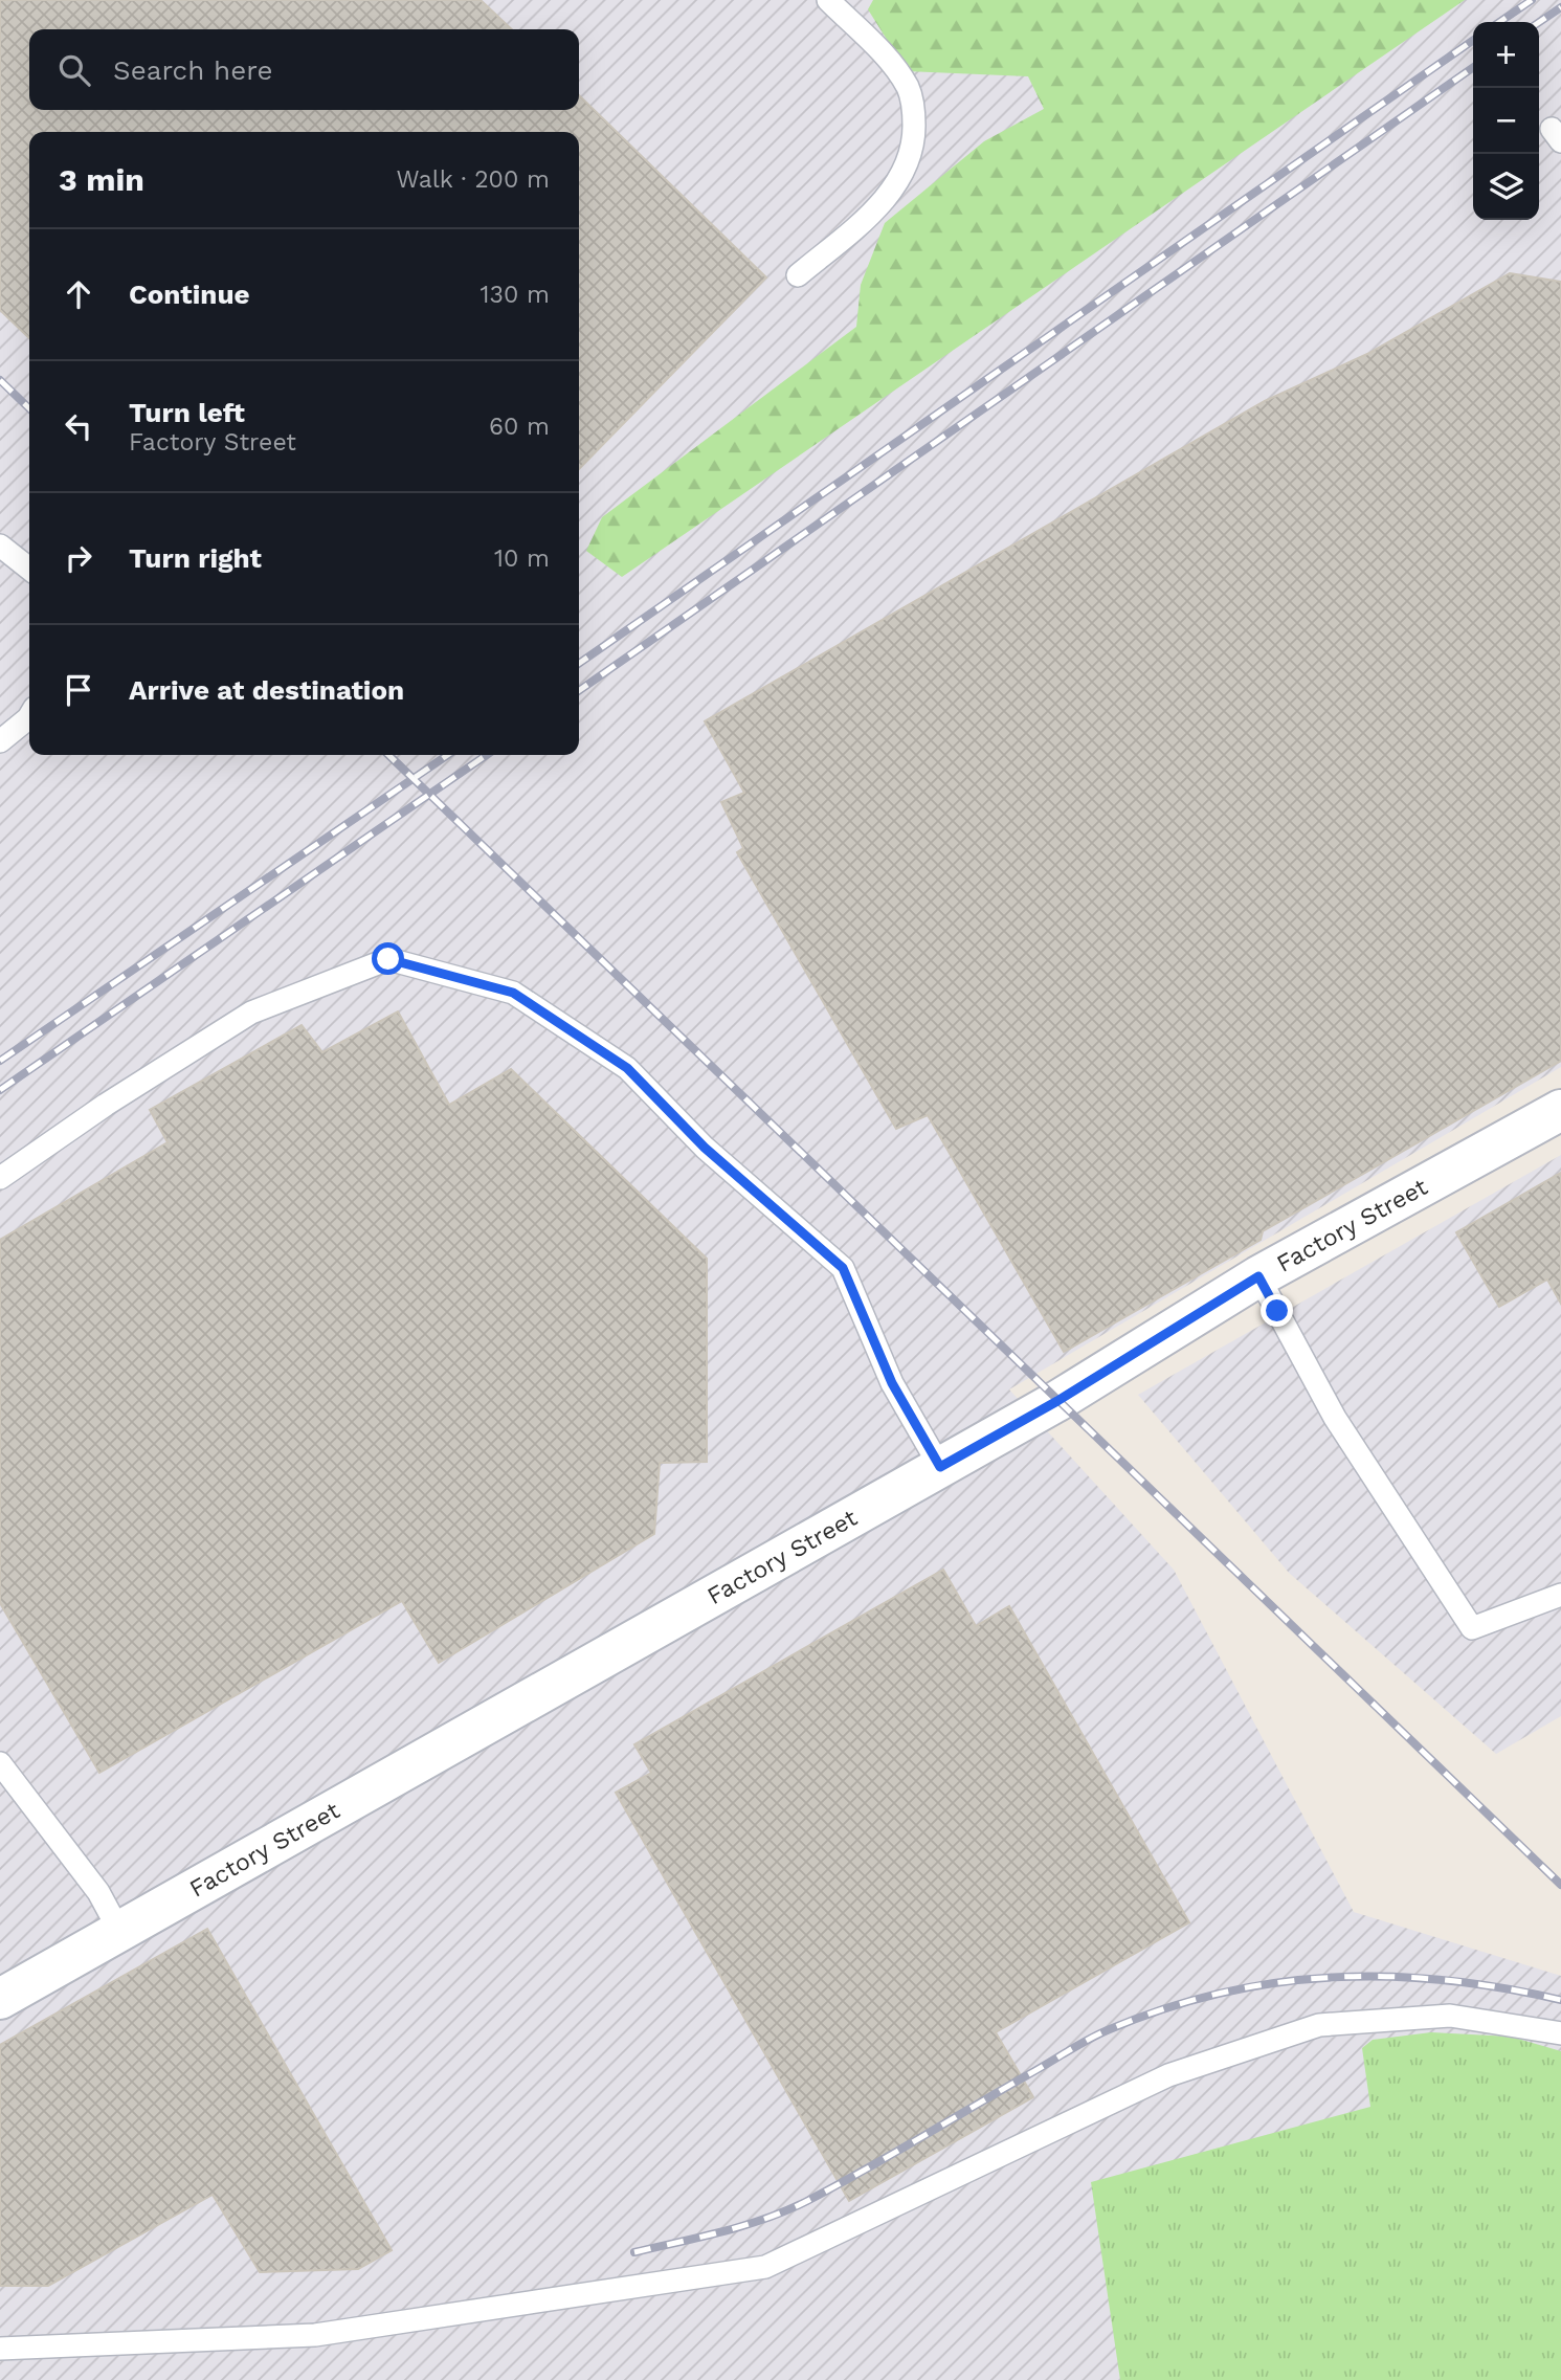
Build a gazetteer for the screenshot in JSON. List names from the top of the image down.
{
  "streets": {
    "street": ["Factory Street"]
  },
  "page": {
    "map_buttons": ["+", "−"],
    "search": "Search here",
    "heading": ["3 min", "Walk · 200 m"],
    "list": [
      ["Continue", "130 m"],
      ["Turn left", "Factory Street", "60 m"],
      ["Turn right", "10 m"],
      "Arrive at destination"
    ]
  }
}
